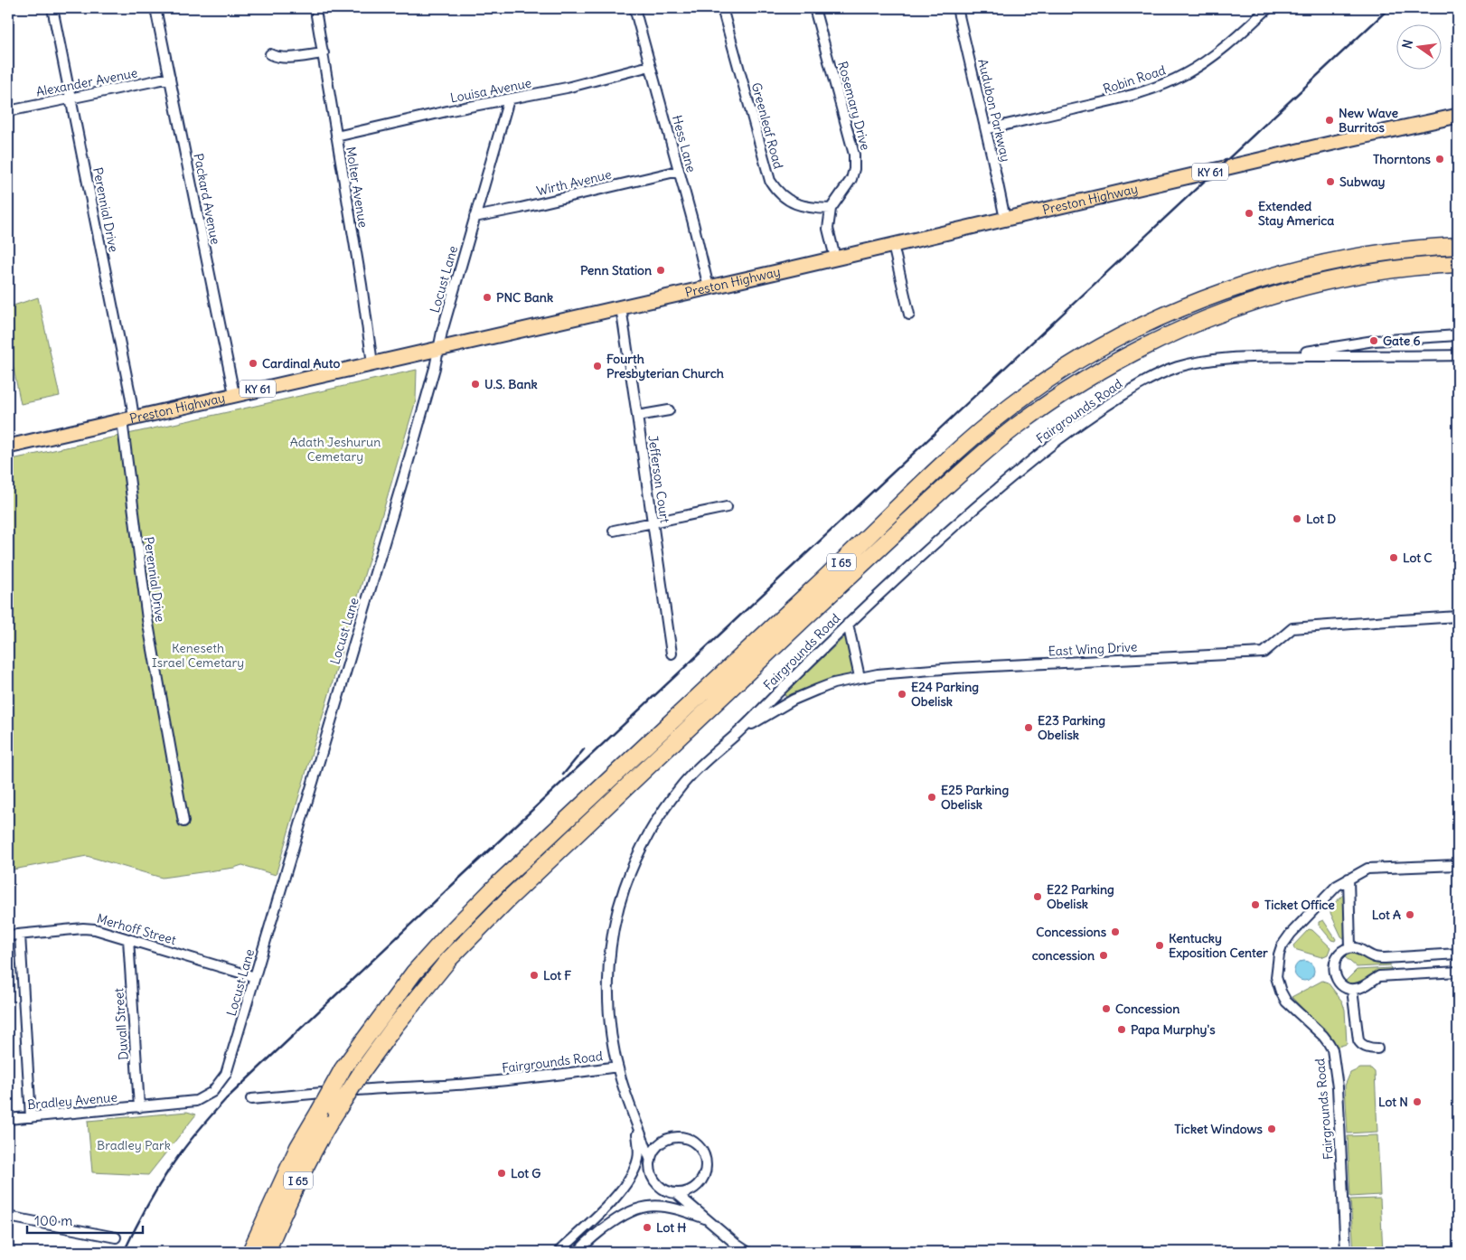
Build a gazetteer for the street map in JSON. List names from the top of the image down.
{
  "streets": {
    "highway": ["I 65"],
    "main road": ["KY 61", "Preston Highway"],
    "street": [
      "Robin Road",
      "Alexander Avenue",
      "Louisa Avenue",
      "Rosemary Drive",
      "Audubon Parkway",
      "Greenleaf Road",
      "Hess Lane",
      "Wirth Avenue",
      "Molter Avenue",
      "Packard Avenue",
      "Perennial Drive",
      "Locust Lane",
      "Fairgrounds Road",
      "Jefferson Court",
      "East Wing Drive",
      "Merhoff Street",
      "Duvall Street",
      "Bradley Avenue"
    ]
  },
  "crossings": [
    ["Robin Road", "Audubon Parkway"],
    ["Alexander Avenue", "Packard Avenue"],
    ["Alexander Avenue", "Perennial Drive"],
    ["Louisa Avenue", "Hess Lane"],
    ["Louisa Avenue", "Molter Avenue"],
    ["Louisa Avenue", "Locust Lane"],
    ["Rosemary Drive", "Greenleaf Road"],
    ["Rosemary Drive", "Preston Highway"],
    ["Audubon Parkway", "Preston Highway"],
    ["Hess Lane", "Wirth Avenue"],
    ["Hess Lane", "Preston Highway"],
    ["Wirth Avenue", "Locust Lane"],
    ["Molter Avenue", "Preston Highway"],
    ["Packard Avenue", "Preston Highway"],
    ["Preston Highway", "Perennial Drive"],
    ["Preston Highway", "Locust Lane"],
    ["Preston Highway", "Jefferson Court"],
    ["Locust Lane", "Merhoff Street"],
    ["Locust Lane", "Duvall Street"],
    ["Locust Lane", "Bradley Avenue"],
    ["Fairgrounds Road", "East Wing Drive"],
    ["Merhoff Street", "Duvall Street"],
    ["Duvall Street", "Bradley Avenue"]
  ],
  "parks": ["Adath Jeshurun Cemetary", "Keneseth Israel Cemetary", "Bradley Park"],
  "places": [
    "New Wave Burritos",
    "Thorntons",
    "Subway",
    "Extended Stay America",
    "Penn Station",
    "PNC Bank",
    "Gate 6",
    "Cardinal Auto",
    "Fourth Presbyterian Church",
    "U.S. Bank",
    "Lot D",
    "Lot C",
    "E24 Parking Obelisk",
    "E23 Parking Obelisk",
    "E25 Parking Obelisk",
    "E22 Parking Obelisk",
    "Ticket Office",
    "Lot A",
    "Concessions",
    "Kentucky Exposition Center",
    "concession",
    "Lot F",
    "Concession",
    "Papa Murphy's",
    "Lot N",
    "Ticket Windows",
    "Lot G",
    "Lot H"
  ],
  "scale_bar": "100 m",
  "north": "left"
}
